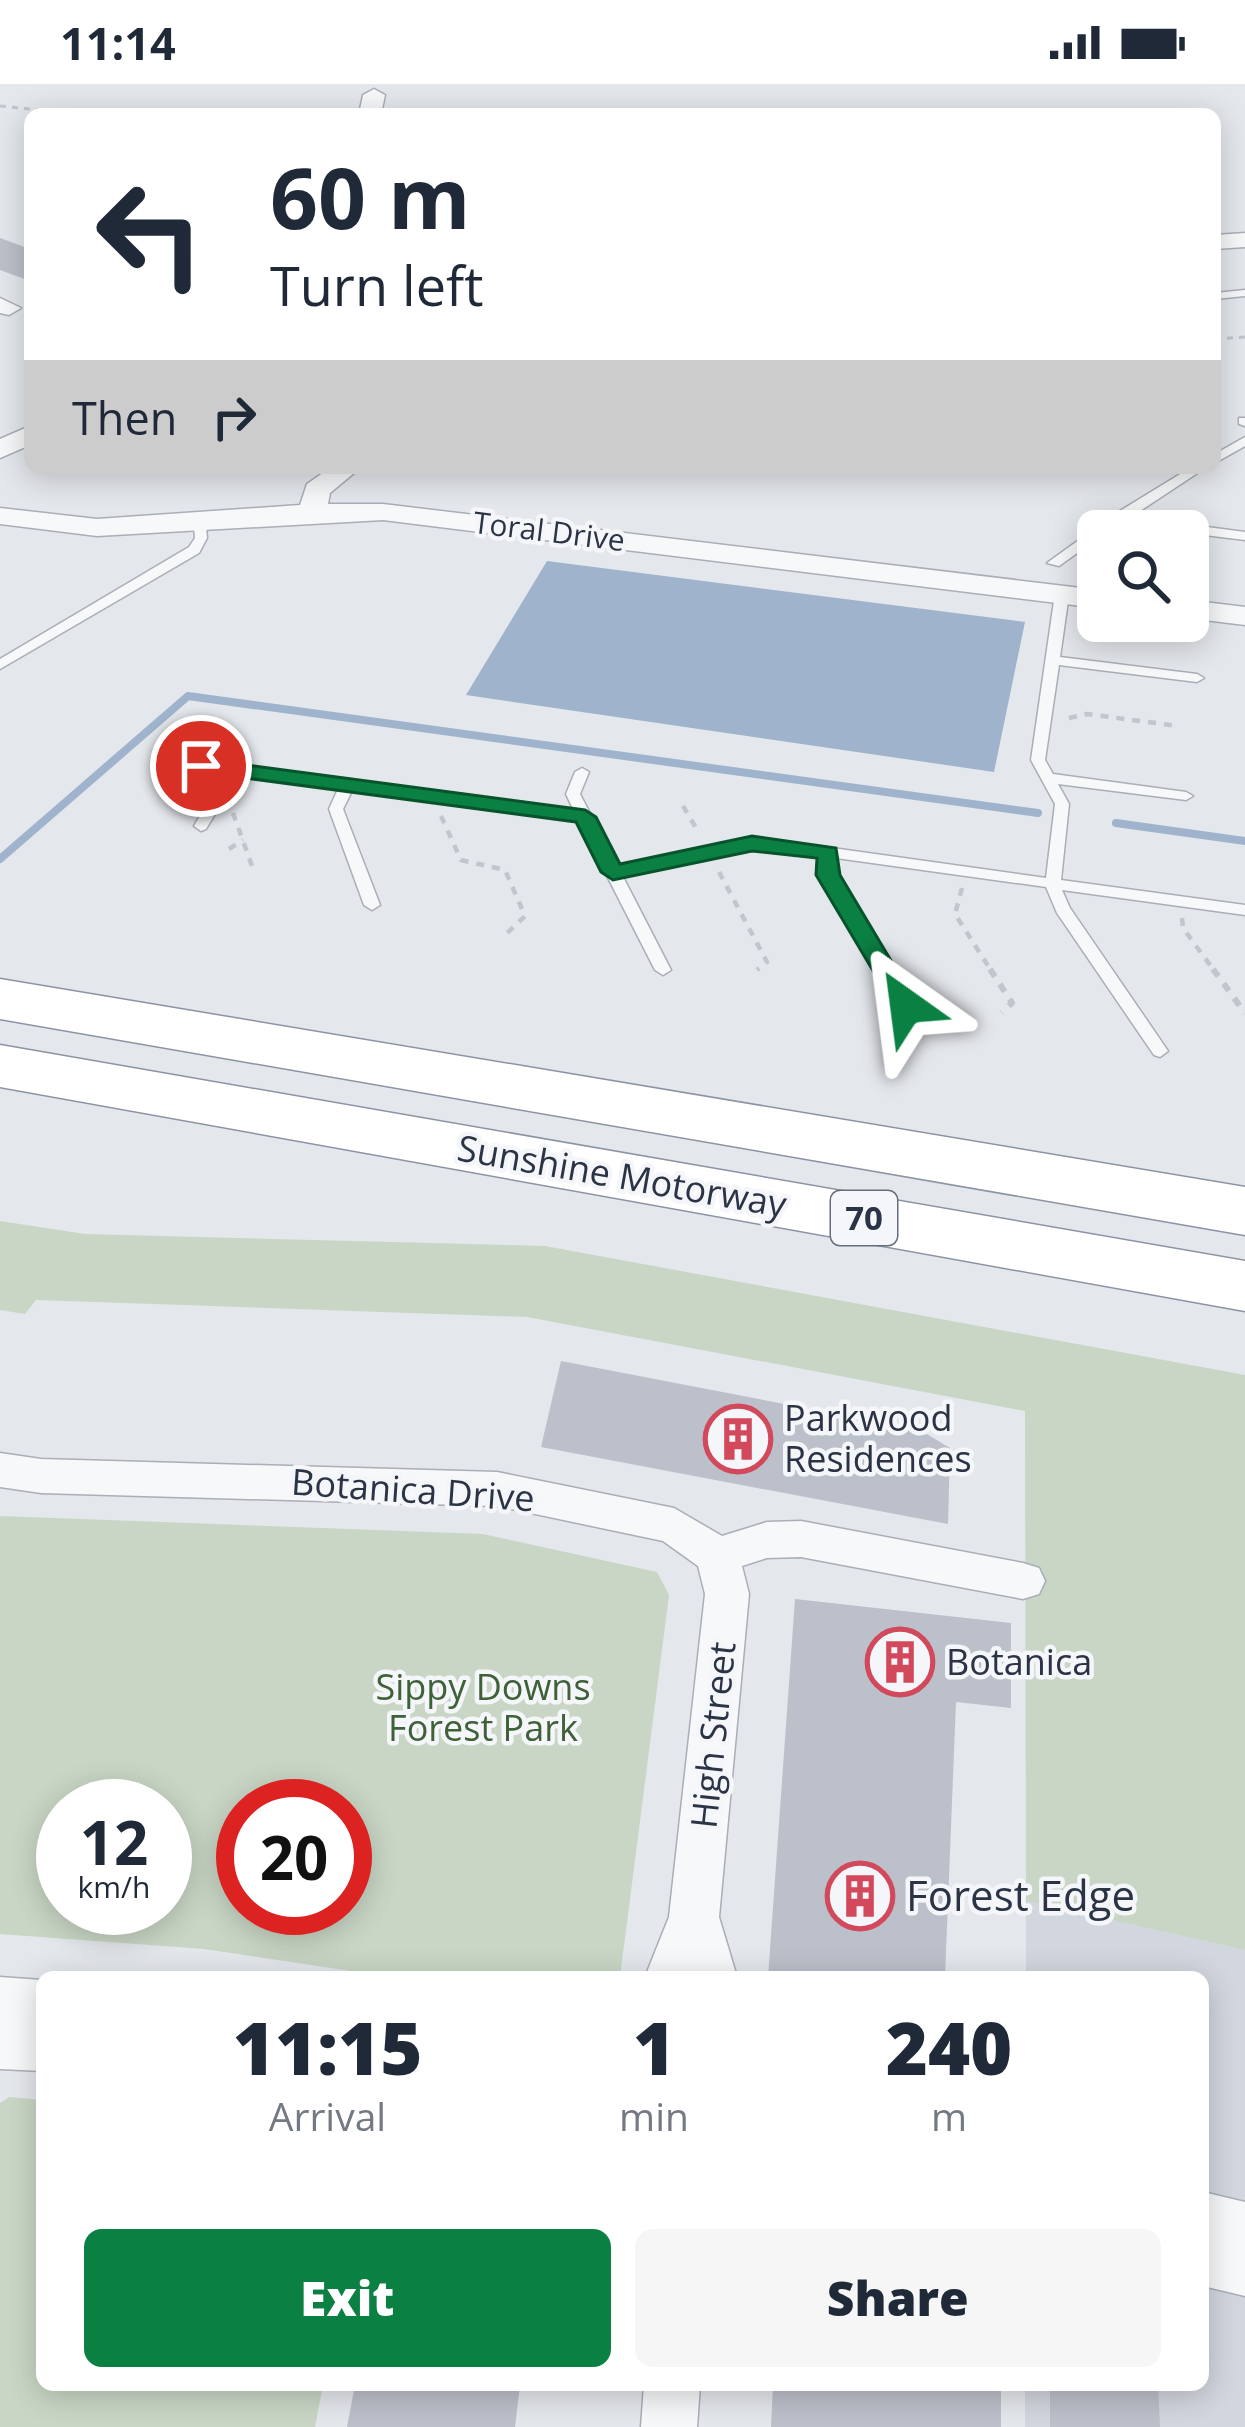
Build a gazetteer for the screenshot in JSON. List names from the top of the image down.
{
  "streets": {
    "highway": ["Sunshine Motorway", "70"],
    "street": ["Toral Drive", "Botanica Drive", "High Street"]
  },
  "crossings": [
    ["Botanica Drive", "High Street"]
  ],
  "parks": ["Sippy Downs Forest Park"],
  "places": {
    "building": ["Parkwood Residences", "Botanica", "Forest Edge"]
  },
  "page": {
    "status": "11:14",
    "turn": ["60 m", "Turn left"],
    "then": "Then",
    "speed": "12 km/h",
    "limit": "20",
    "eta": [
      "11:15",
      "Arrival",
      "1",
      "min",
      "240",
      "m"
    ],
    "buttons": ["Exit", "Share"]
  }
}
